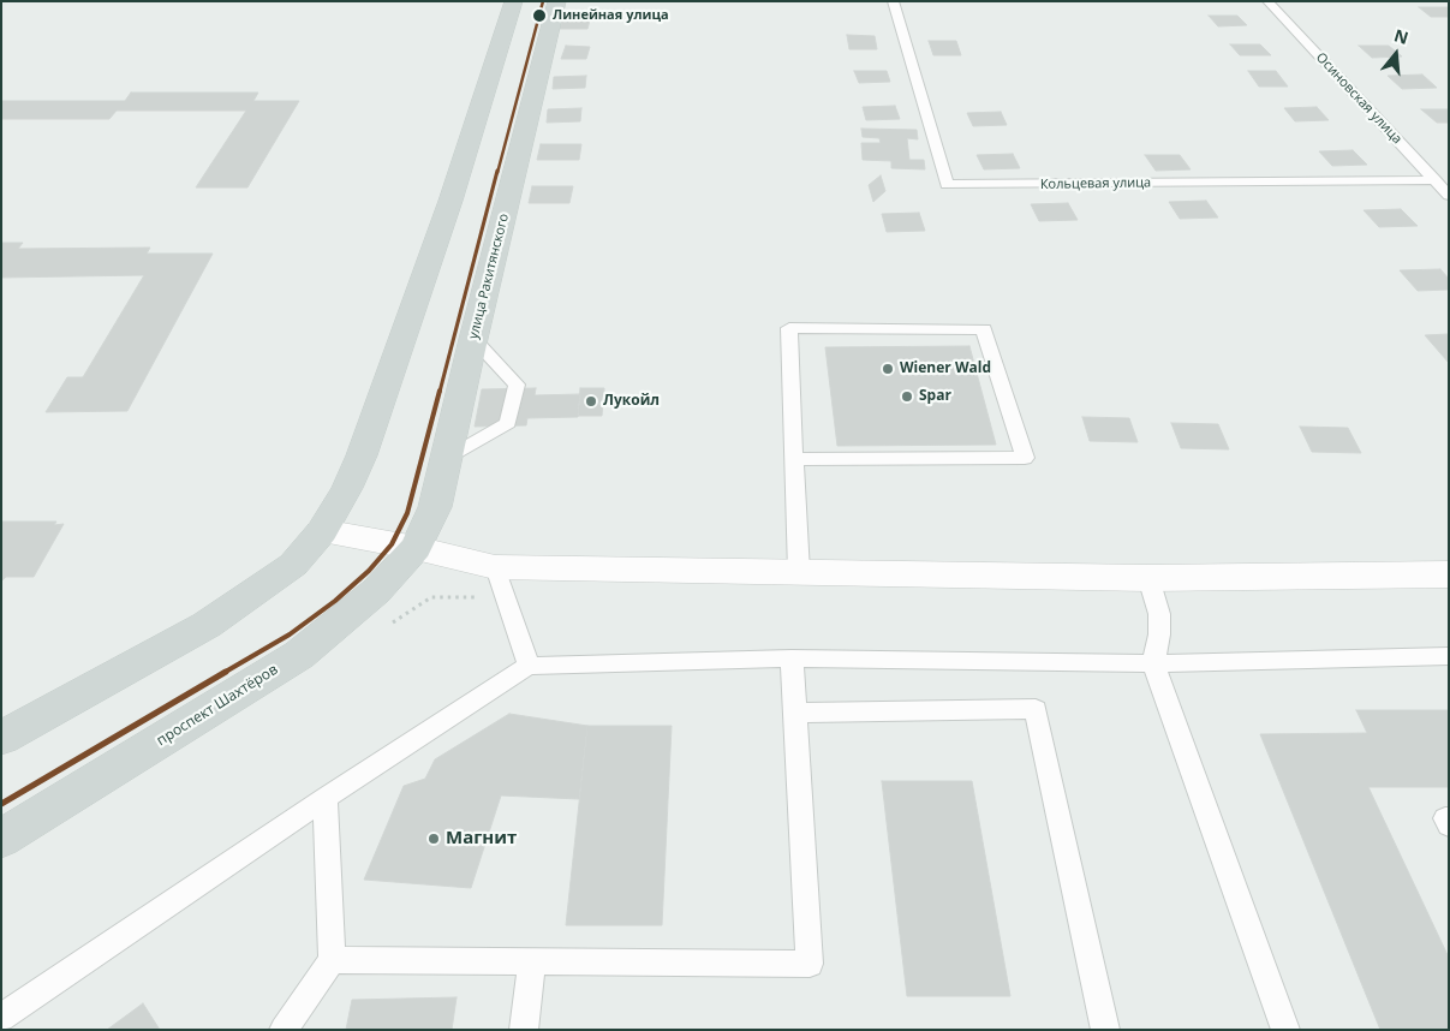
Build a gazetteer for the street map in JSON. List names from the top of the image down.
{
  "streets": {
    "main road": ["улица Ракитянского", "проспект Шахтёров"],
    "lane": ["Осиновская улица", "Кольцевая улица"]
  },
  "crossings": [
    ["Осиновская улица", "Кольцевая улица"],
    ["улица Ракитянского", "проспект Шахтёров"]
  ],
  "places": [
    "Линейная улица",
    "Wiener Wald",
    "Spar",
    "Лукойл",
    "Магнит"
  ],
  "north": "top"
}
